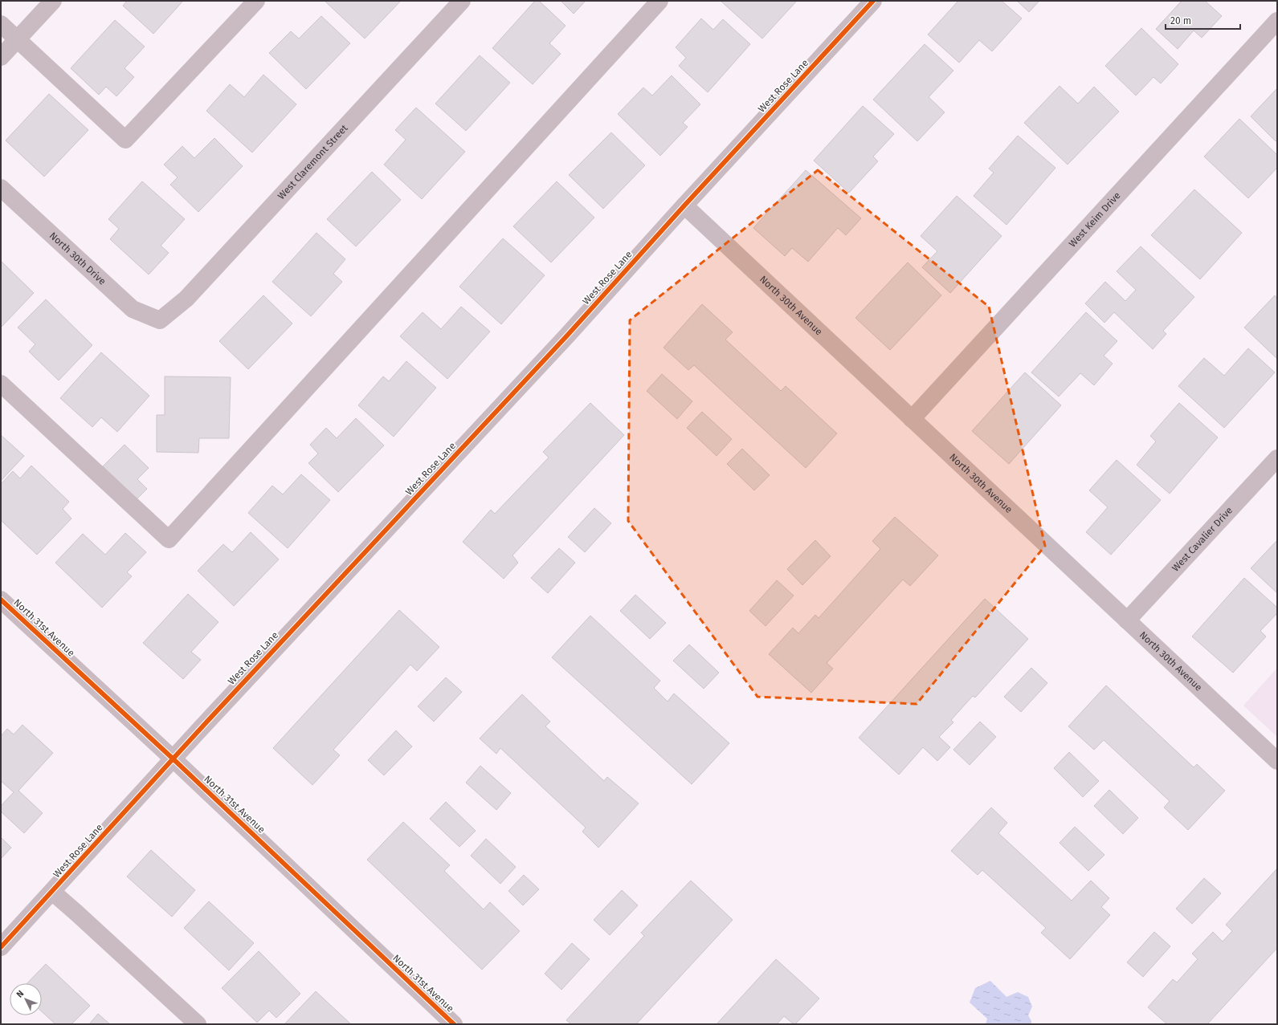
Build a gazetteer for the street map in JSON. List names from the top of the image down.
{
  "streets": {
    "street": [
      "West Rose Lane",
      "West Claremont Street",
      "West Keim Drive",
      "North 30th Drive",
      "North 30th Avenue",
      "West Cavalier Drive",
      "North 31st Avenue"
    ]
  },
  "crossings": [
    ["West Rose Lane", "North 30th Avenue"],
    ["West Rose Lane", "North 31st Avenue"],
    ["West Claremont Street", "North 30th Drive"],
    ["West Keim Drive", "North 30th Avenue"],
    ["North 30th Avenue", "West Cavalier Drive"]
  ],
  "scale_bar": "20 m",
  "north": "top left"
}
